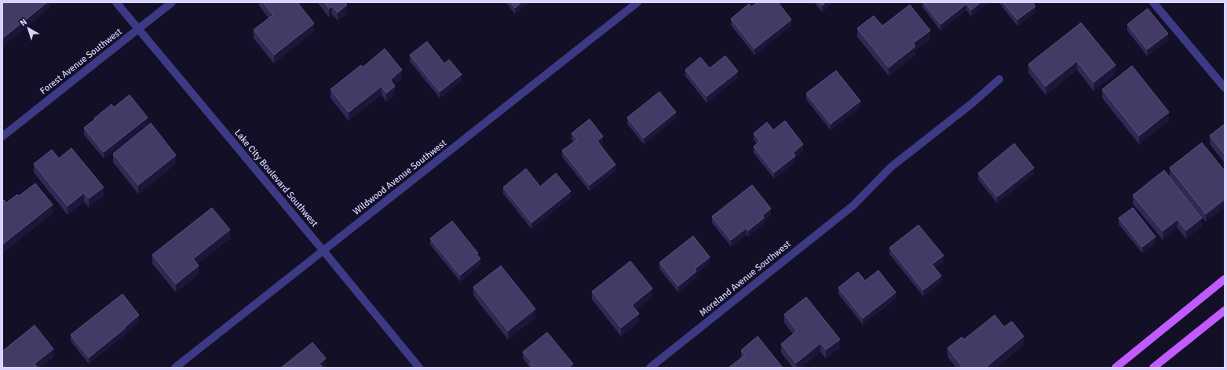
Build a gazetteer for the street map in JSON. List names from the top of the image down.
{
  "streets": {
    "street": [
      "Forest Avenue Southwest",
      "Wildwood Avenue Southwest",
      "Lake City Boulevard Southwest",
      "Moreland Avenue Southwest"
    ]
  },
  "crossings": [
    ["Forest Avenue Southwest", "Lake City Boulevard Southwest"],
    ["Wildwood Avenue Southwest", "Lake City Boulevard Southwest"]
  ],
  "north": "top left"
}
